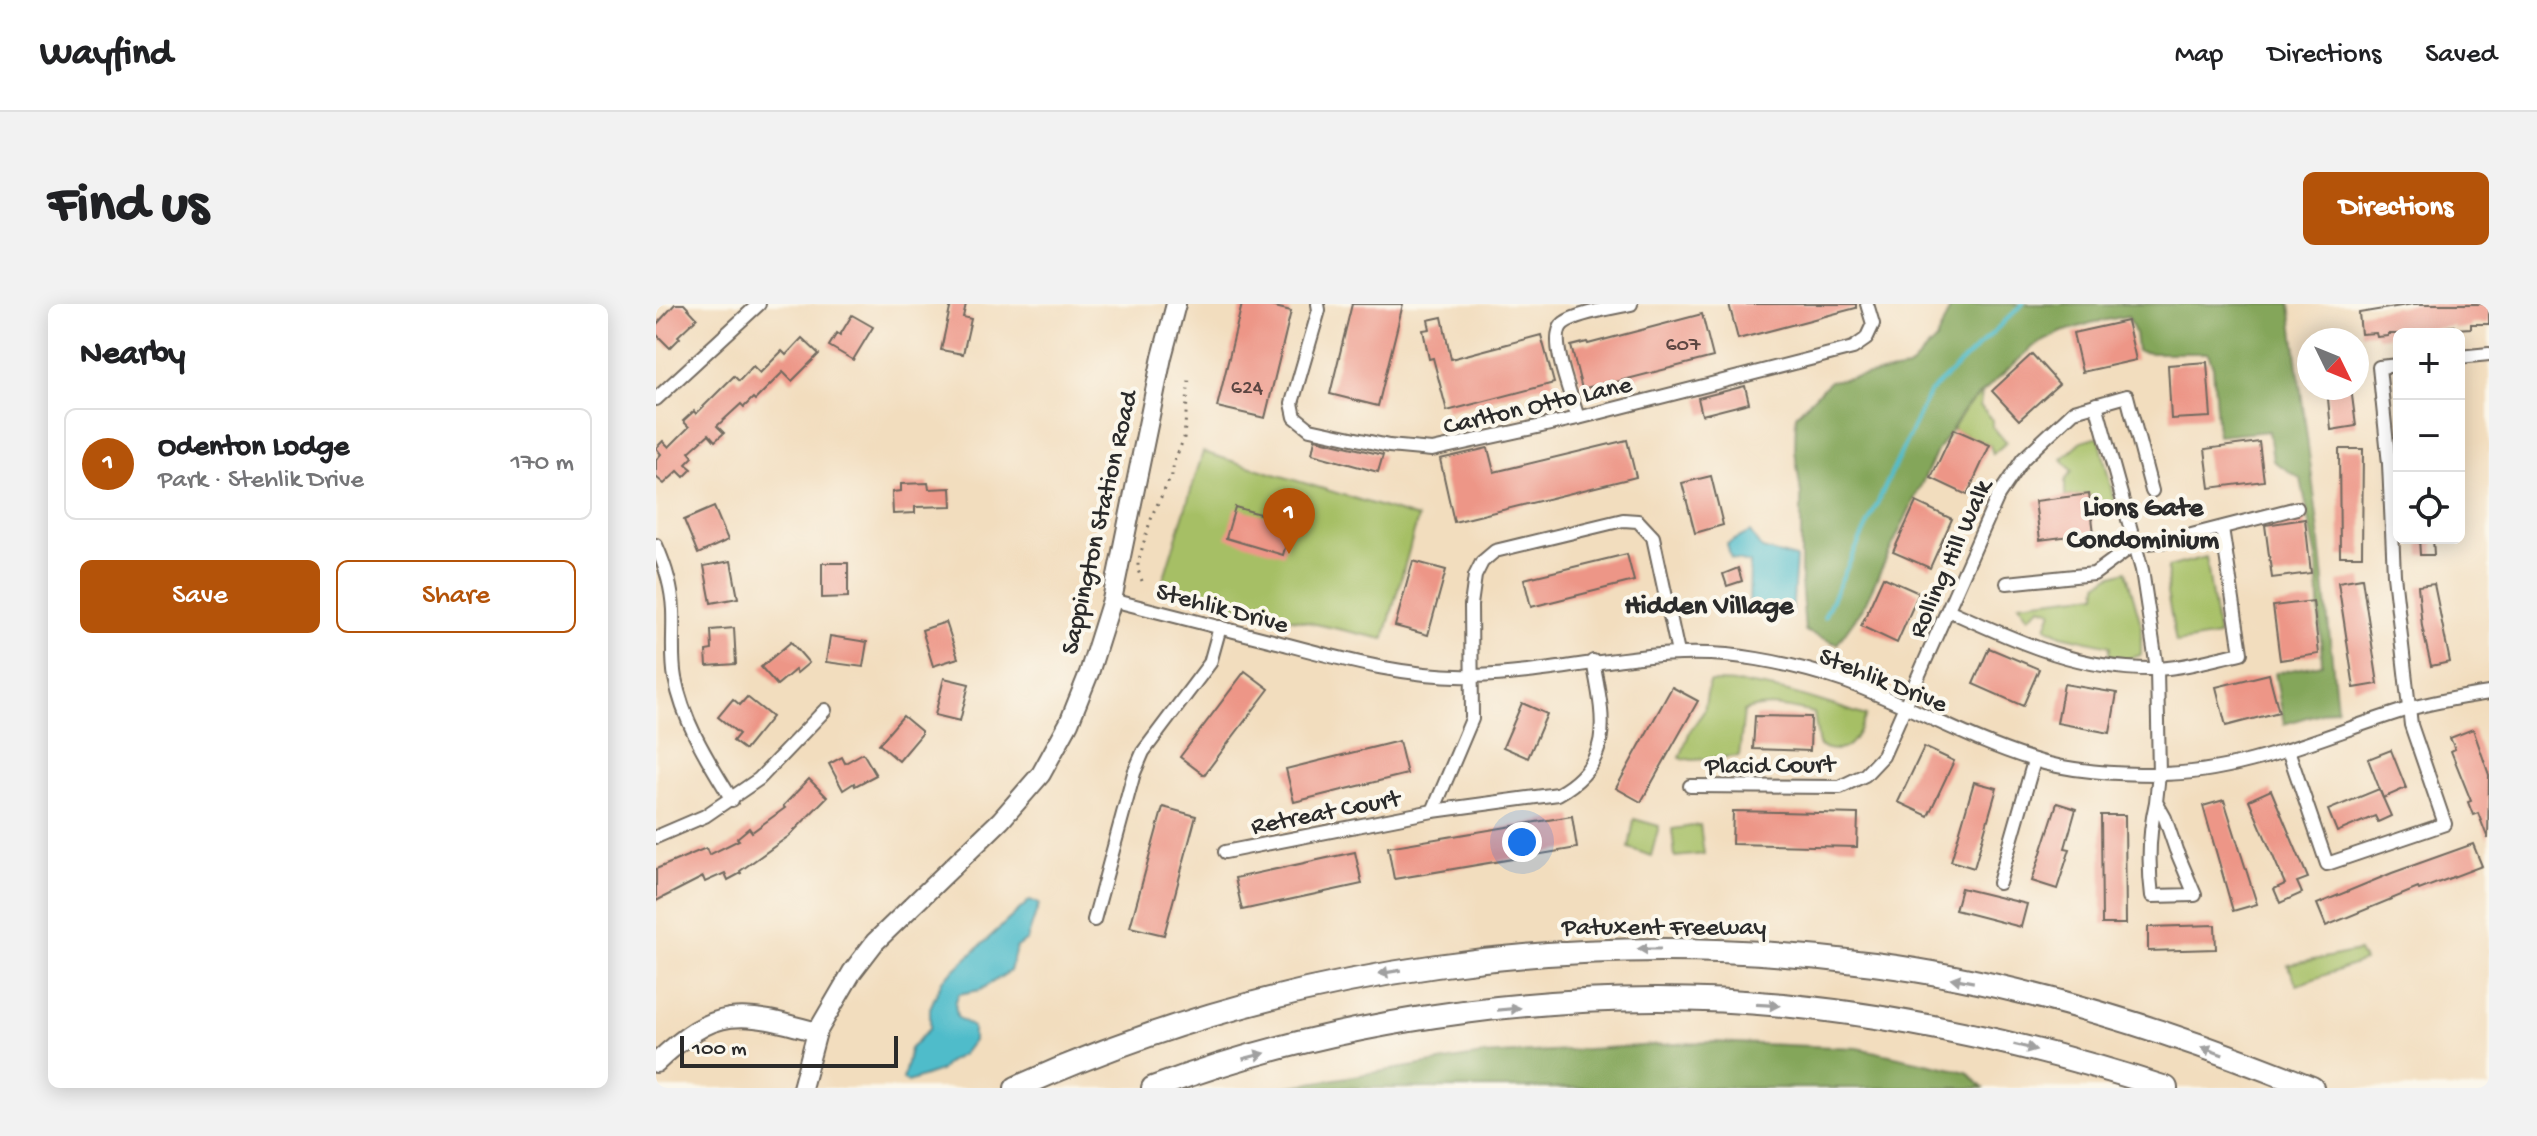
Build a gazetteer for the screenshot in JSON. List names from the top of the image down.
{
  "streets": {
    "highway": ["Patuxent Freeway"],
    "main road": ["Sappington Station Road"],
    "street": [
      "Carlton Otto Lane",
      "Rolling Hill Walk",
      "Stehlik Drive",
      "Placid Court",
      "Retreat Court"
    ]
  },
  "crossings": [
    ["Sappington Station Road", "Stehlik Drive"],
    ["Rolling Hill Walk", "Stehlik Drive"],
    ["Rolling Hill Walk", "Placid Court"],
    ["Stehlik Drive", "Placid Court"],
    ["Stehlik Drive", "Retreat Court"]
  ],
  "districts": ["Lions Gate Condominium", "Hidden Village"],
  "house_numbers": ["607", "624"],
  "scale_bar": "100 m",
  "north": "bottom right",
  "page": {
    "header": "Wayfind",
    "nav": ["Map", "Directions", "Saved"],
    "buttons": [
      "Directions",
      ["Save", "Share"]
    ],
    "title": "Find us",
    "heading": "Nearby",
    "map_buttons": ["+", "−"],
    "list": [
      {
        "mark": "1",
        "name": "Odenton Lodge",
        "note": "Park · Stehlik Drive",
        "value": "170 m"
      }
    ],
    "pins": "1",
    "scale": "100 m"
  }
}
